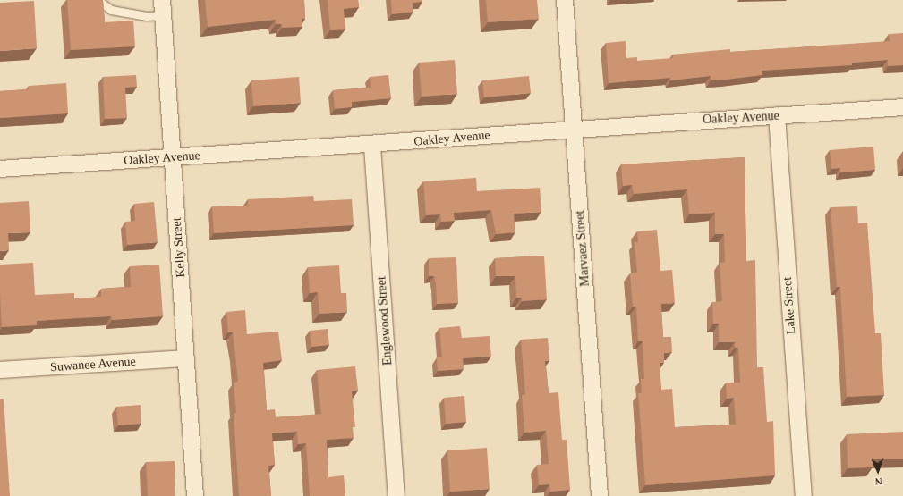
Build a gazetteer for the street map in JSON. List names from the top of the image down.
{
  "streets": {
    "street": [
      "Oakley Avenue",
      "Kelly Street",
      "Marvaez Street",
      "Lake Street",
      "Englewood Street",
      "Suwanee Avenue"
    ]
  },
  "crossings": [
    ["Oakley Avenue", "Kelly Street"],
    ["Oakley Avenue", "Marvaez Street"],
    ["Oakley Avenue", "Lake Street"],
    ["Oakley Avenue", "Englewood Street"],
    ["Kelly Street", "Suwanee Avenue"]
  ],
  "north": "bottom"
}
